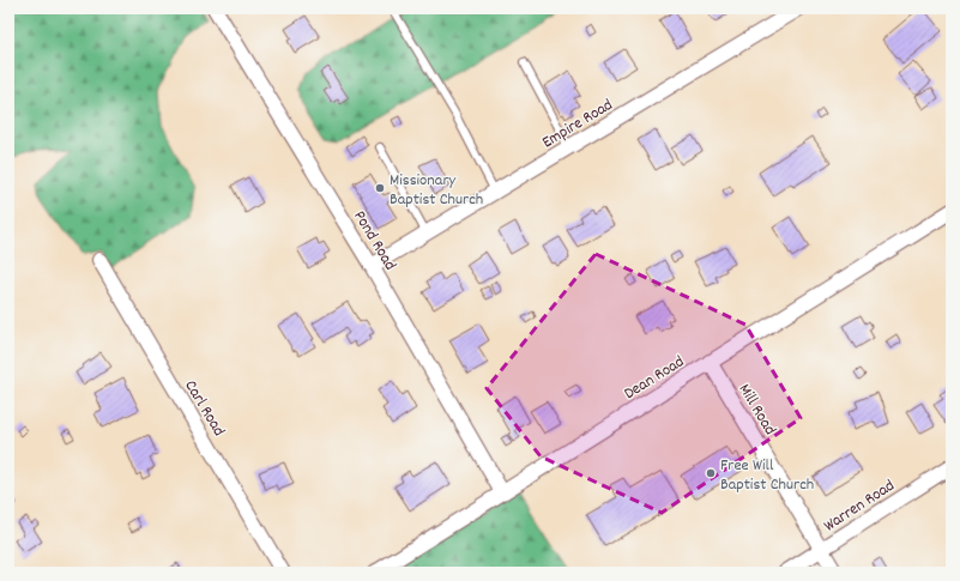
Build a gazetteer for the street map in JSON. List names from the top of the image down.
{
  "streets": {
    "street": [
      "Empire Road",
      "Pond Road",
      "Dean Road",
      "Carl Road",
      "Mill Road",
      "Warren Road"
    ]
  },
  "crossings": [
    ["Empire Road", "Pond Road"],
    ["Pond Road", "Dean Road"],
    ["Dean Road", "Mill Road"],
    ["Mill Road", "Warren Road"]
  ],
  "places": ["Missionary Baptist Church", "Free Will Baptist Church"]
}
